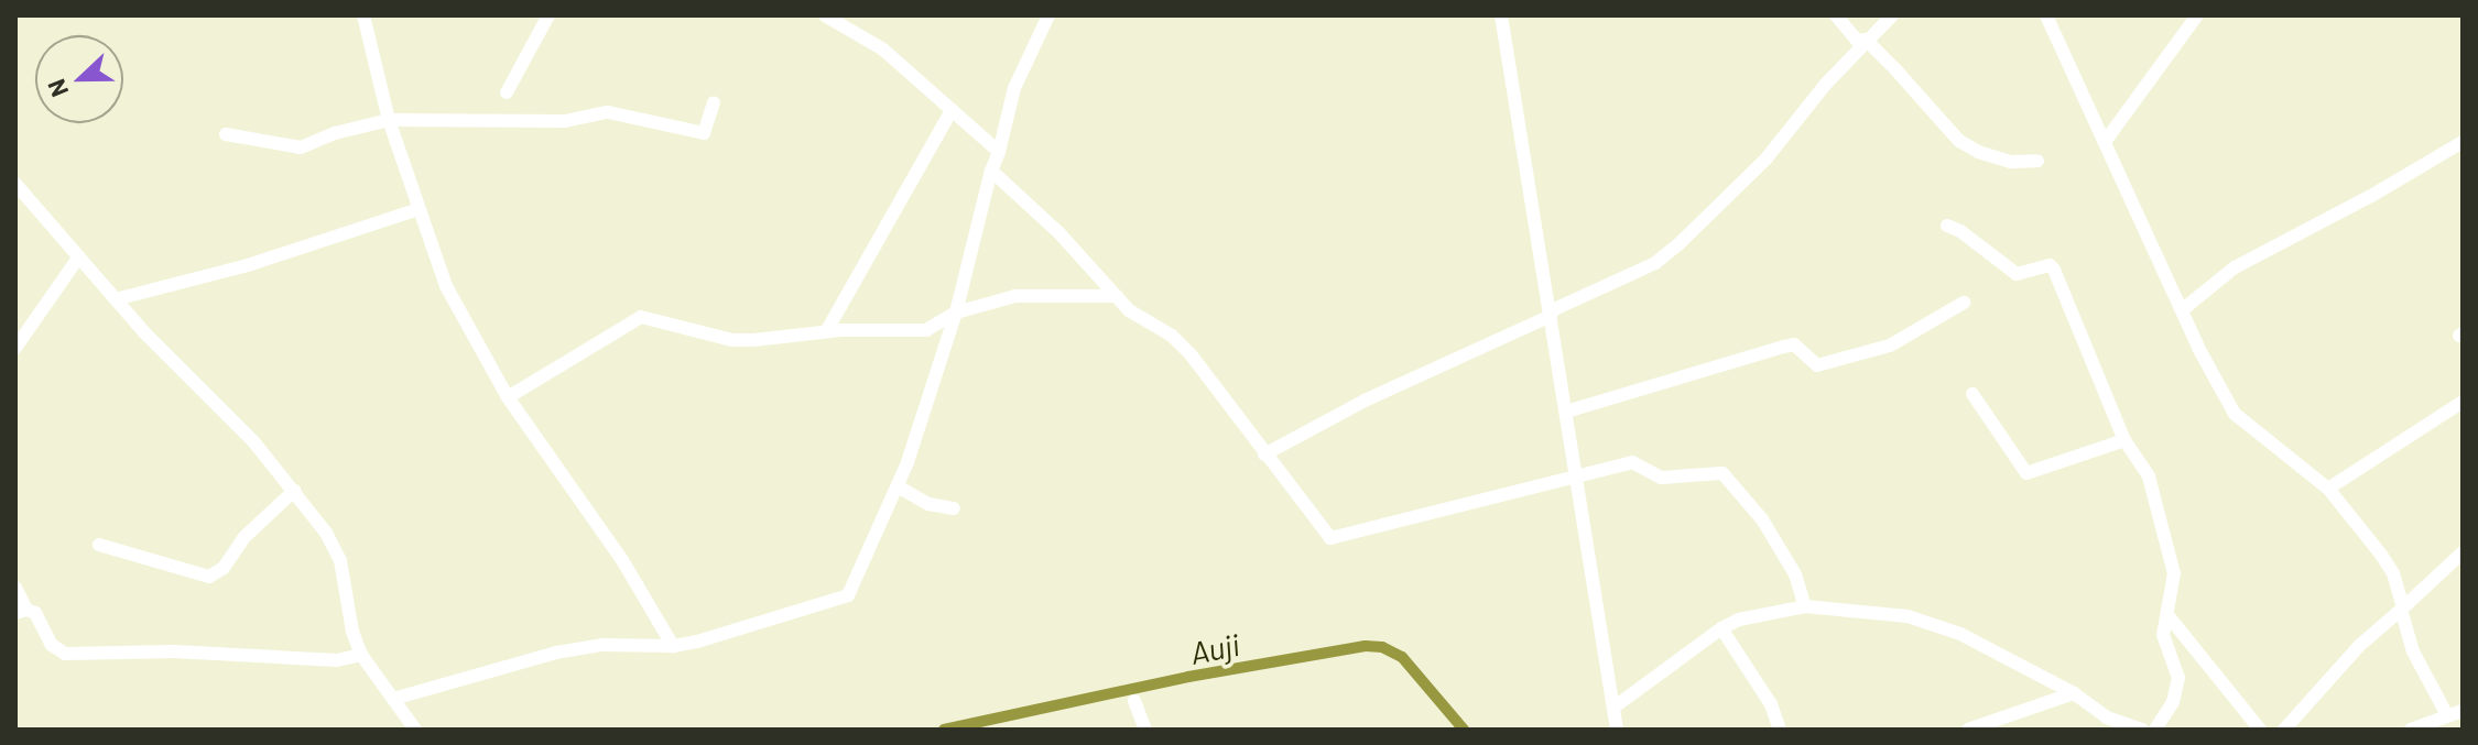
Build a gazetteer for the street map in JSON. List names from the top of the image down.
{
  "water": ["Auji"],
  "north": "left"
}
